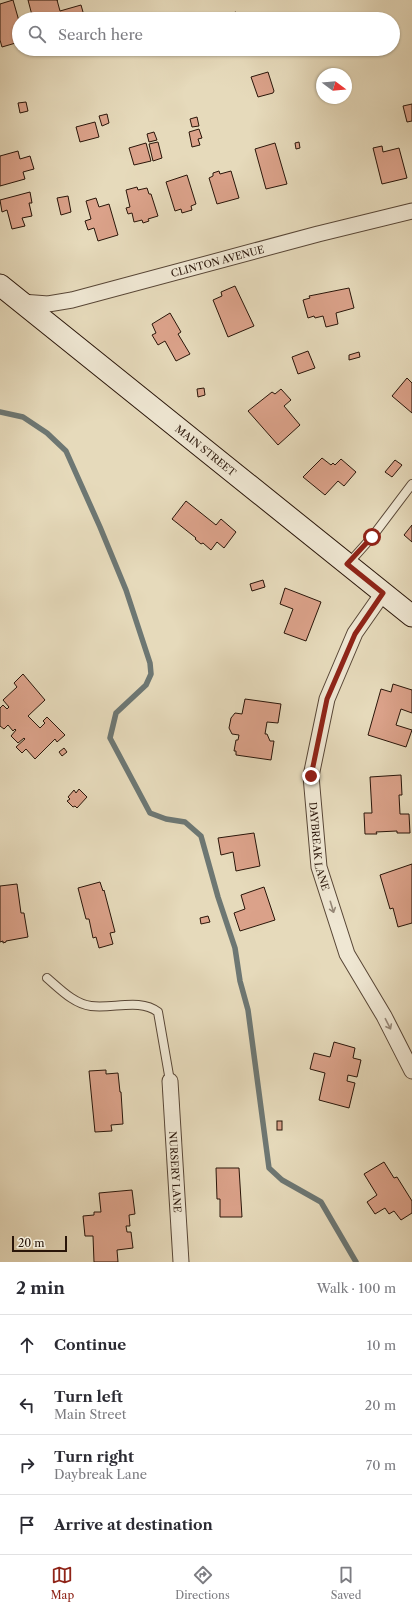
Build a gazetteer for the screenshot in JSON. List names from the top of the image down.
{
  "streets": {
    "main road": ["MAIN STREET"],
    "street": ["CLINTON AVENUE", "DAYBREAK LANE", "NURSERY LANE"]
  },
  "crossings": [
    ["CLINTON AVENUE", "MAIN STREET"],
    ["MAIN STREET", "DAYBREAK LANE"]
  ],
  "one_way": ["DAYBREAK LANE"],
  "scale_bar": "20 m",
  "north": "right",
  "page": {
    "search": "Search here",
    "scale": "20 m",
    "heading": ["2 min", "Walk · 100 m"],
    "list": [
      ["Continue", "10 m"],
      ["Turn left", "Main Street", "20 m"],
      ["Turn right", "Daybreak Lane", "70 m"],
      "Arrive at destination"
    ],
    "nav": ["Map", "Directions", "Saved"]
  }
}
